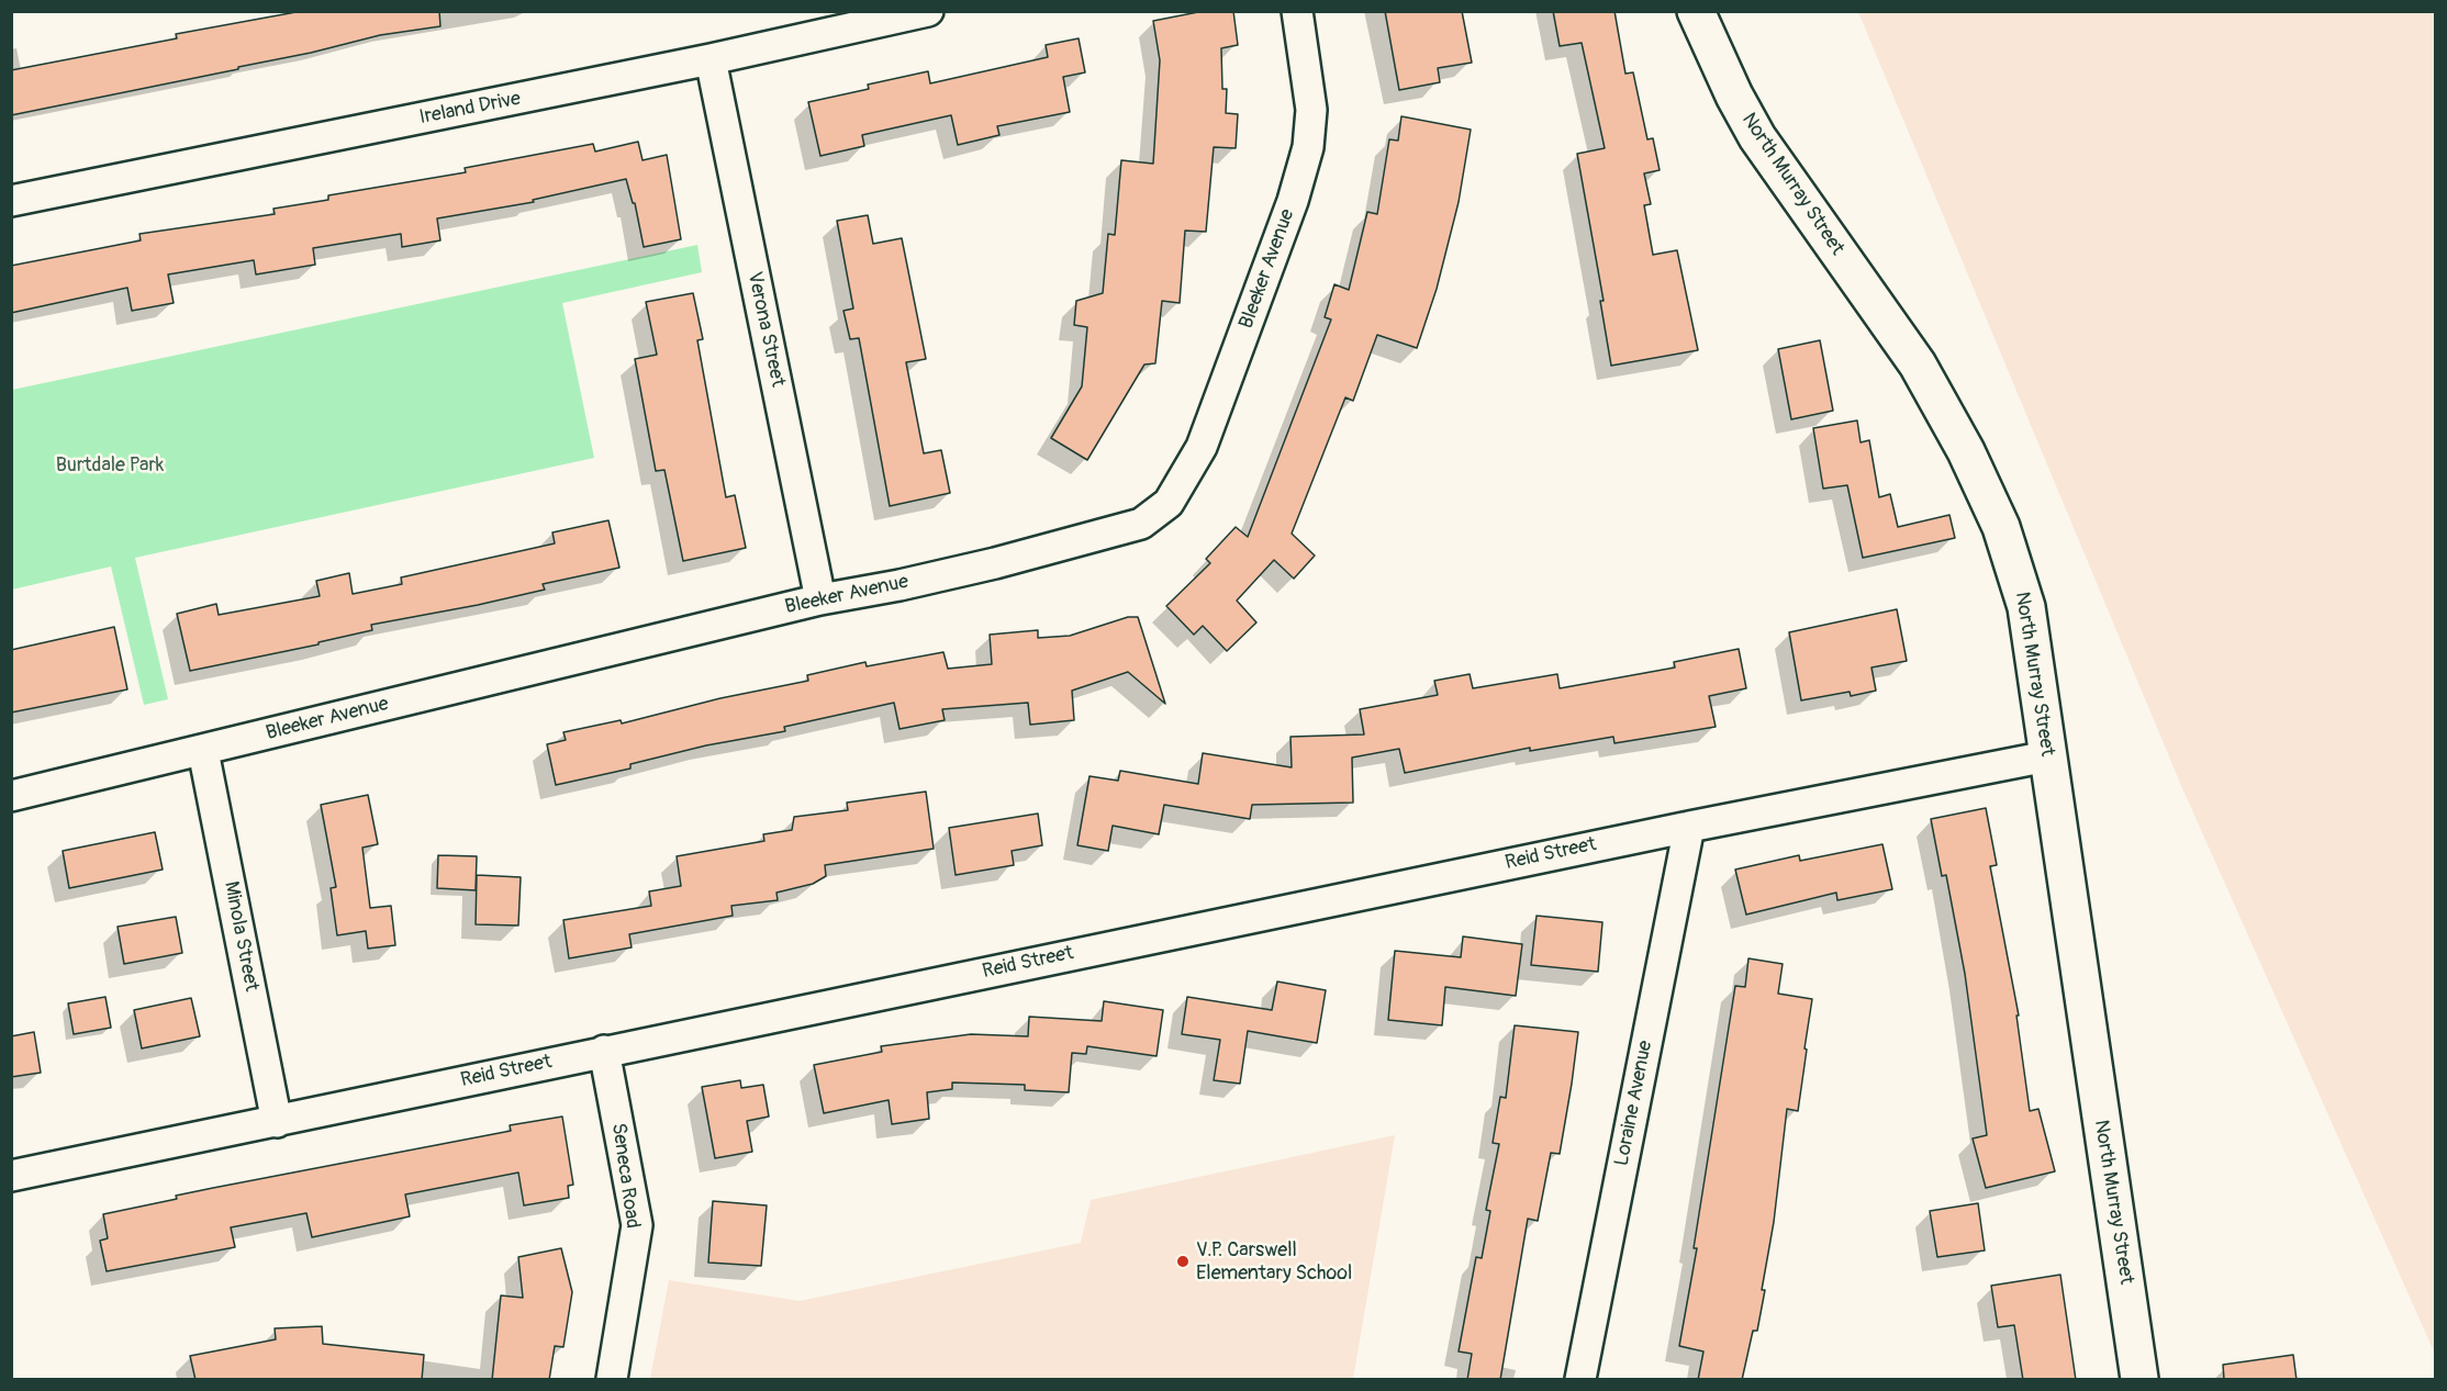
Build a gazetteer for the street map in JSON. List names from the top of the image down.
{
  "streets": {
    "street": [
      "Ireland Drive",
      "North Murray Street",
      "Bleeker Avenue",
      "Verona Street",
      "Reid Street",
      "Minola Street",
      "Loraine Avenue",
      "Seneca Road"
    ]
  },
  "crossings": [
    ["Ireland Drive", "Verona Street"],
    ["North Murray Street", "Reid Street"],
    ["Bleeker Avenue", "Verona Street"],
    ["Bleeker Avenue", "Minola Street"],
    ["Reid Street", "Minola Street"],
    ["Reid Street", "Loraine Avenue"],
    ["Reid Street", "Seneca Road"]
  ],
  "parks": ["Burtdale Park"],
  "places": ["V.P. Carswell Elementary School"]
}
